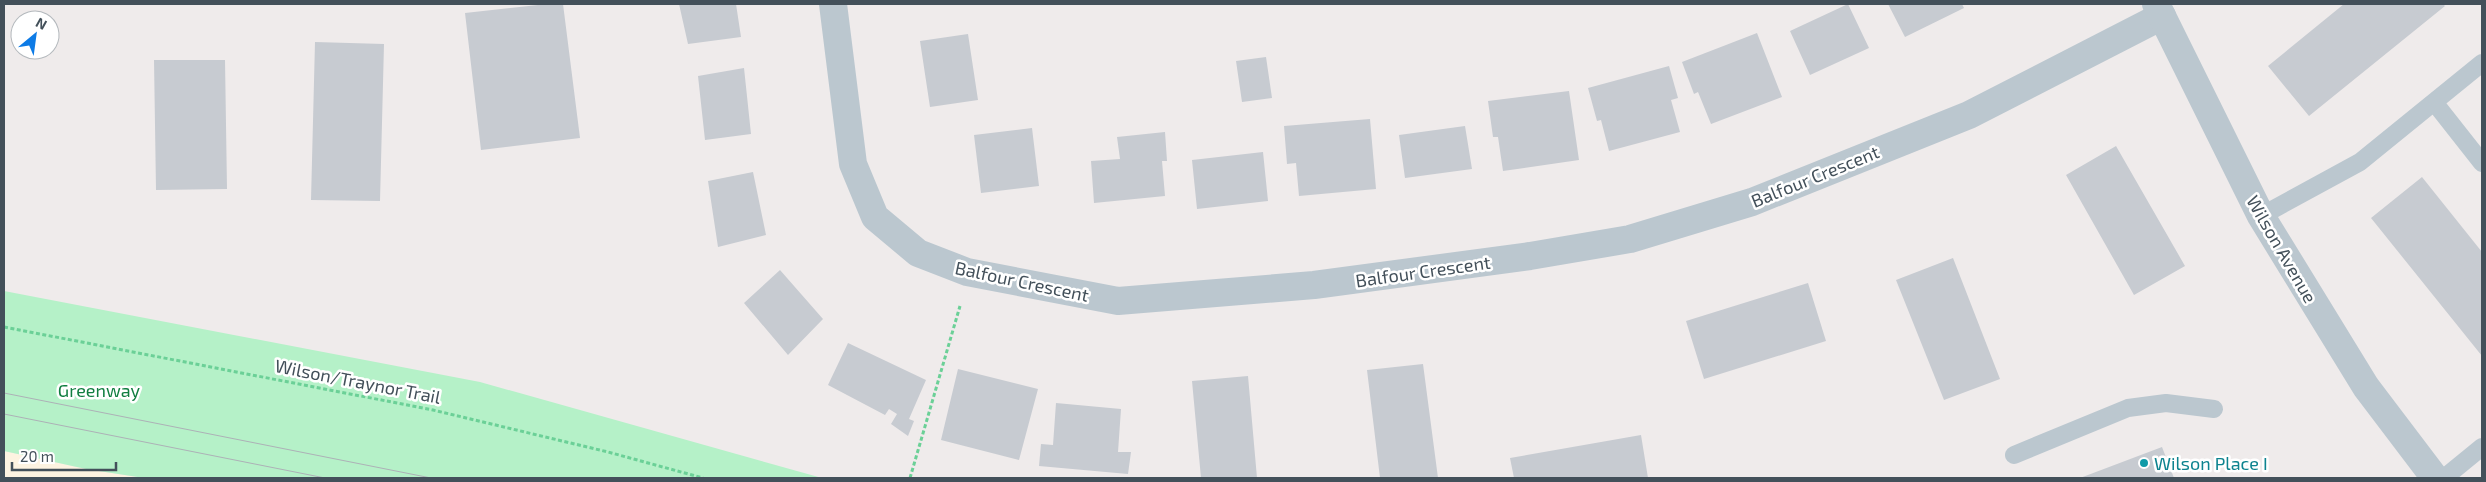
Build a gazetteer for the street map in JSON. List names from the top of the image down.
{
  "streets": {
    "street": ["Balfour Crescent", "Wilson Avenue"],
    "path": ["Wilson/Traynor Trail"]
  },
  "crossings": [
    ["Balfour Crescent", "Wilson Avenue"]
  ],
  "parks": ["Greenway"],
  "places": ["Wilson Place I"],
  "scale_bar": "20 m",
  "north": "top right"
}
